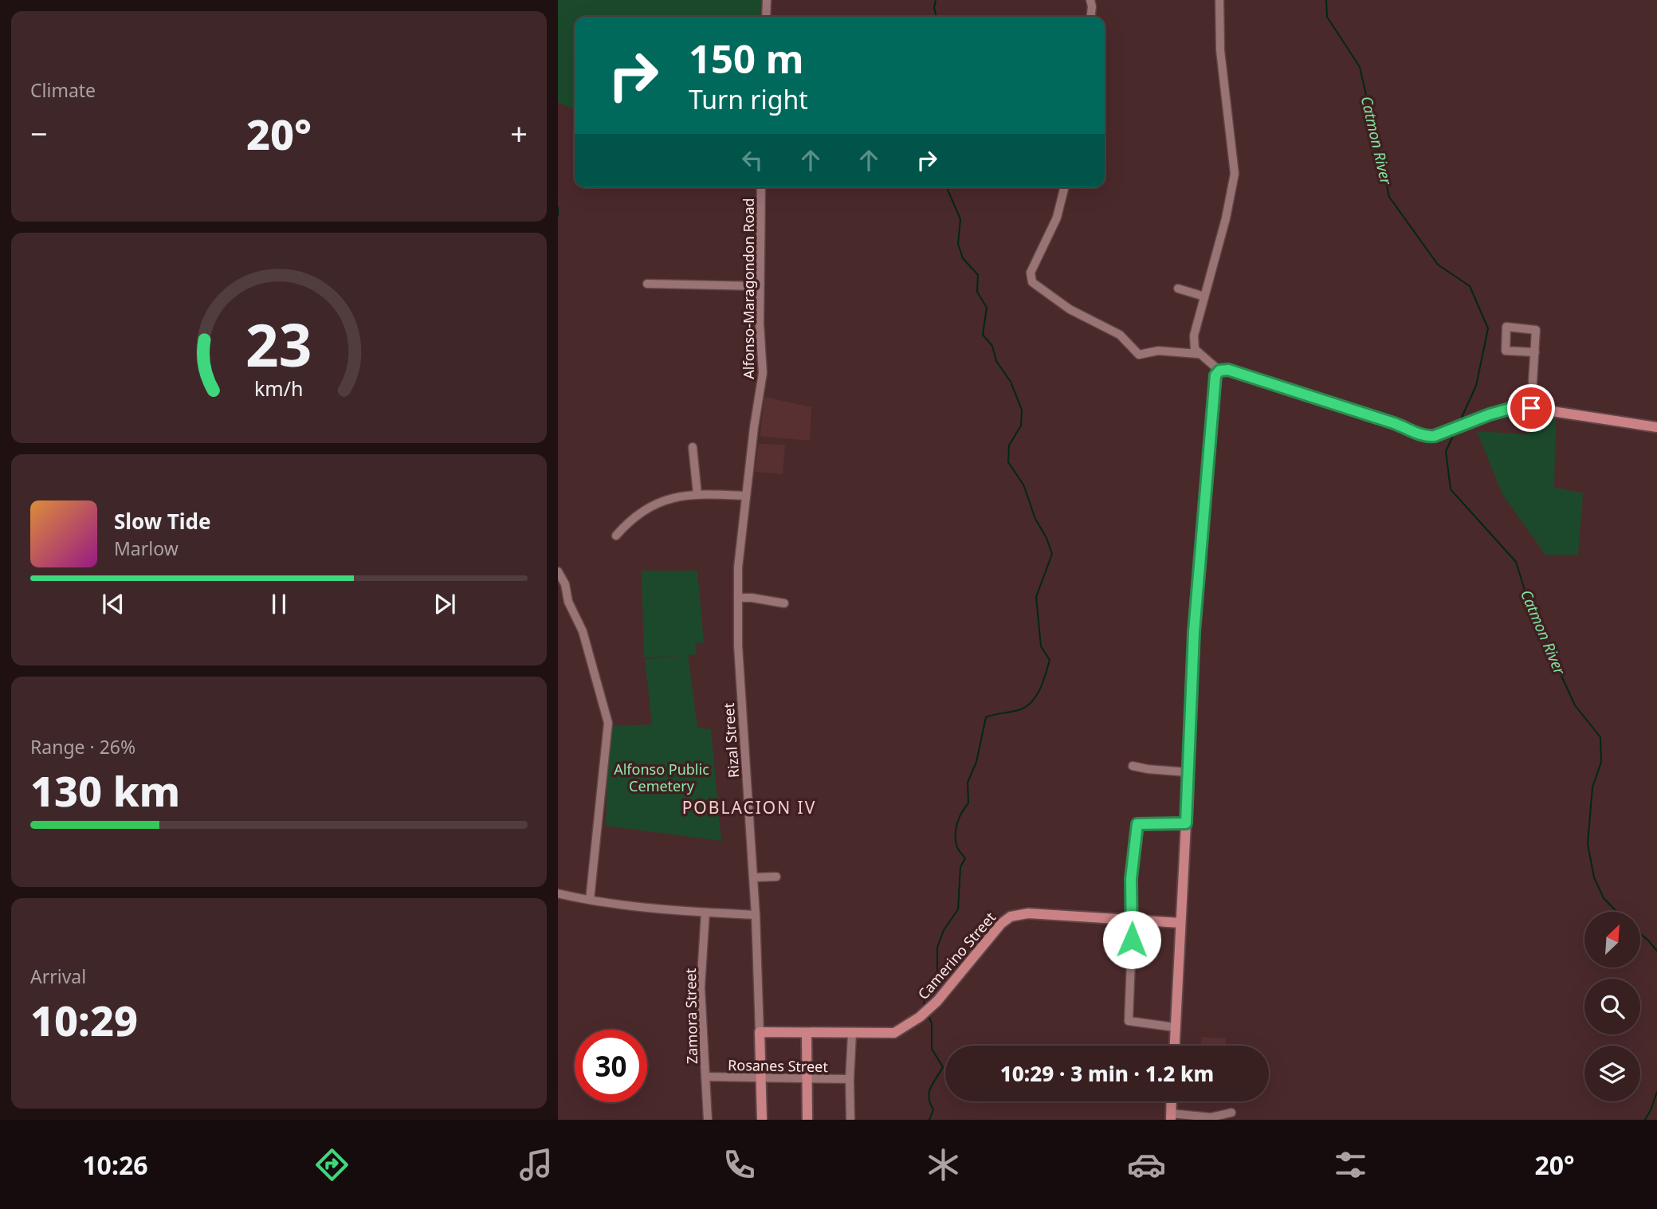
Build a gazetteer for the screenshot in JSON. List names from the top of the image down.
{
  "streets": {
    "main road": ["Rizal Street", "Camerino Street"],
    "street": ["Alfonso-Maragondon Road", "Zamora Street", "Rosanes Street"]
  },
  "crossings": [
    ["Alfonso-Maragondon Road", "Rizal Street"],
    ["Rizal Street", "Camerino Street"],
    ["Rizal Street", "Rosanes Street"],
    ["Zamora Street", "Rosanes Street"]
  ],
  "districts": ["POBLACION IV"],
  "water": ["Catmon River"],
  "parks": ["Alfonso Public Cemetery"],
  "north": "top right",
  "page": {
    "tile": [
      "Climate",
      ["Range · 26%", "130 km"],
      ["Arrival", "10:29"]
    ],
    "turn": ["150 m", "Turn right"],
    "heat": ["−", "20°", "+"],
    "song": ["Slow Tide", "Marlow"],
    "limit": "30",
    "trip": "10:29 · 3 min · 1.2 km",
    "tabs": ["10:26", "20°"],
    "gauge": ["23", "km/h"]
  }
}
